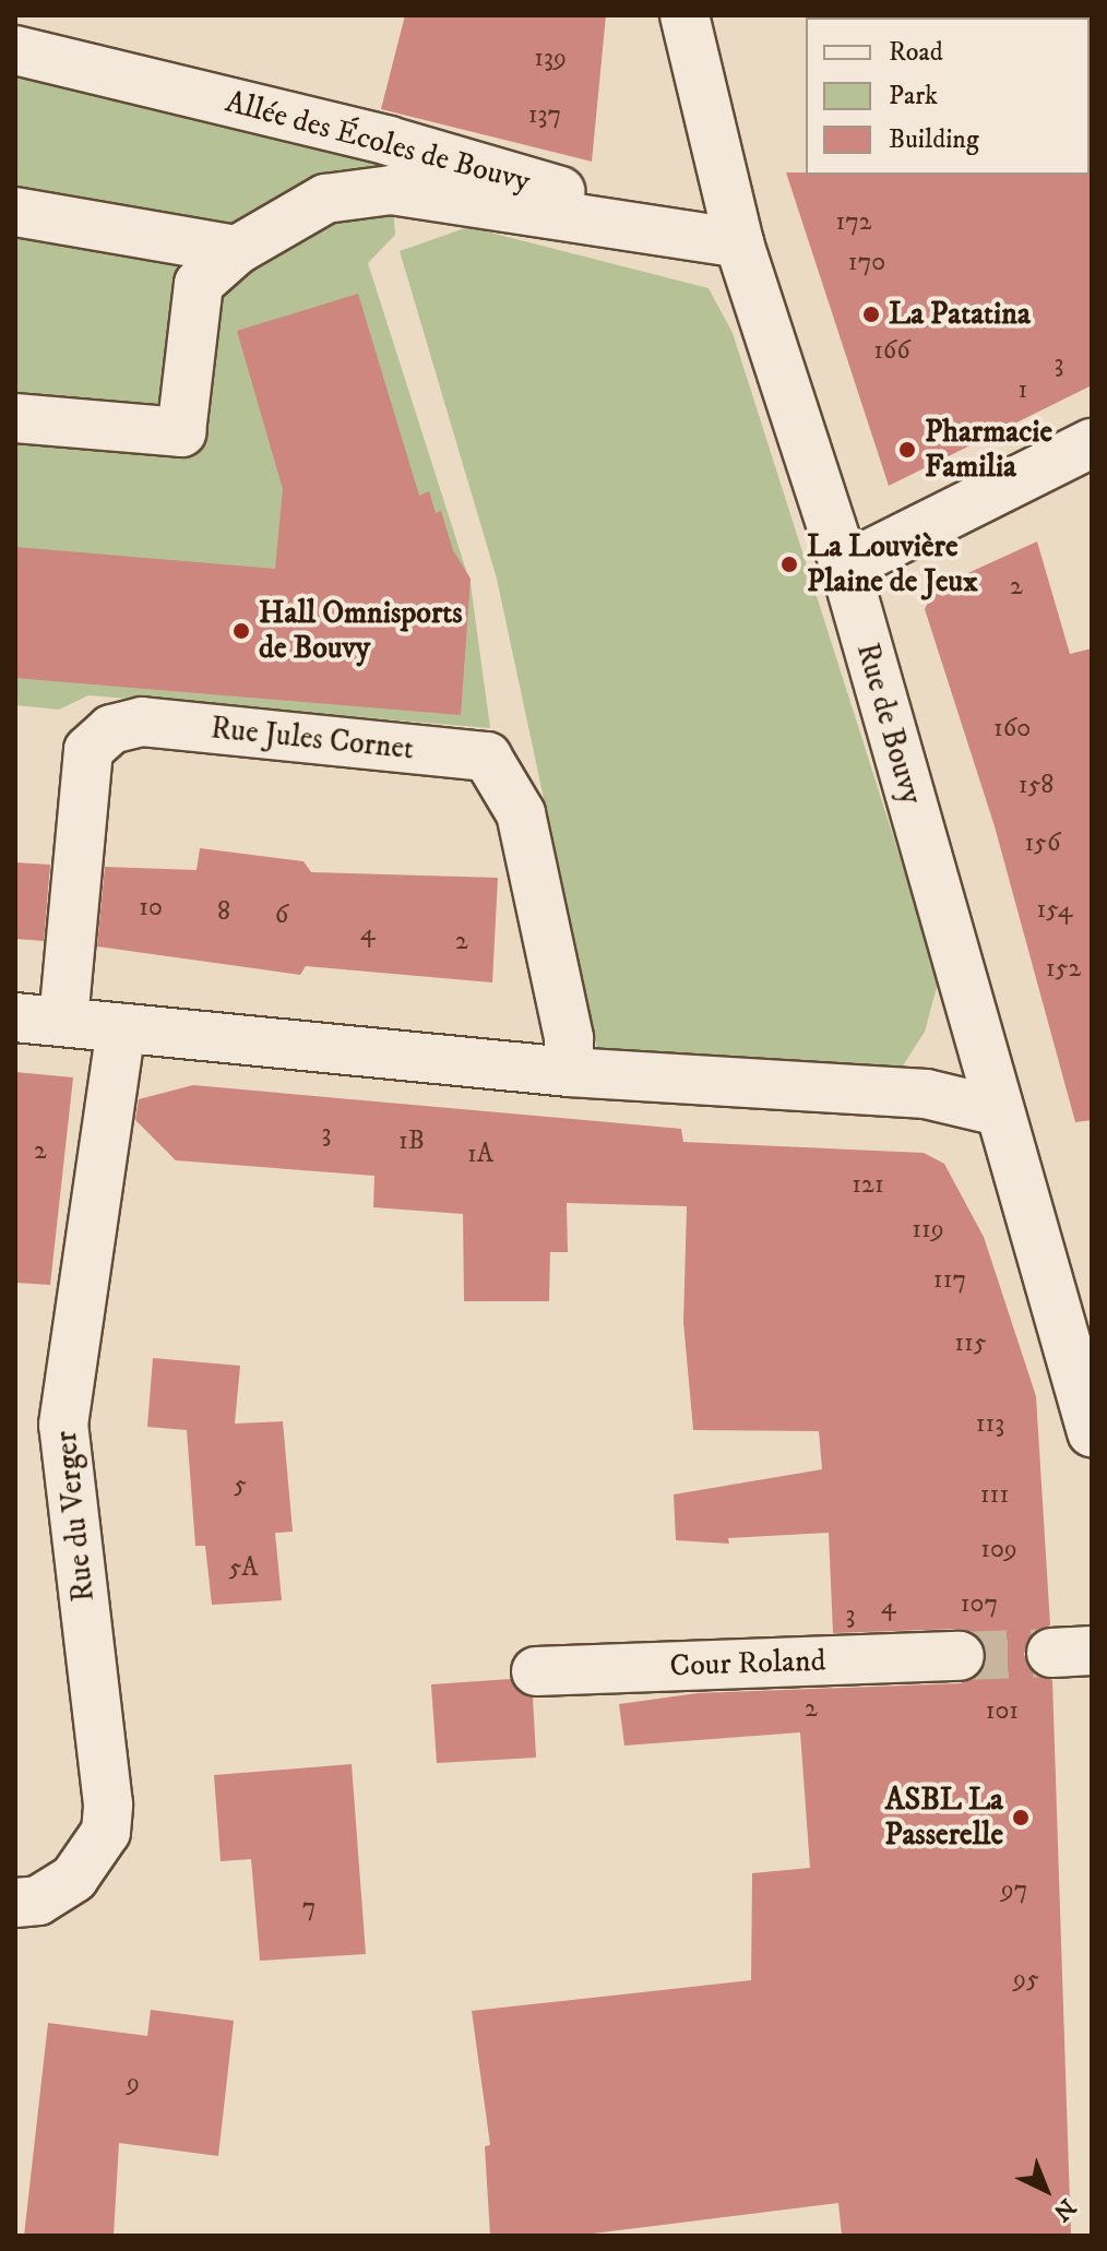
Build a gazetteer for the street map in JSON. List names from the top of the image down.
{
  "streets": {
    "street": [
      "Allée des Écoles de Bouvy",
      "Rue de Bouvy",
      "Rue Jules Cornet",
      "Rue du Verger",
      "Cour Roland"
    ]
  },
  "crossings": [
    ["Allée des Écoles de Bouvy", "Rue de Bouvy"]
  ],
  "places": [
    "La Patatina",
    "Pharmacie Familia",
    "La Louvière Plaine de Jeux",
    "Hall Omnisports de Bouvy",
    "ASBL La Passerelle"
  ],
  "house_numbers": [
    "139",
    "137",
    "172",
    "170",
    "166",
    "3",
    "1",
    "2",
    "160",
    "158",
    "156",
    "10",
    "154",
    "8",
    "6",
    "4",
    "2",
    "152",
    "3",
    "1B",
    "2",
    "1A",
    "121",
    "119",
    "117",
    "115",
    "113",
    "5",
    "111",
    "109",
    "5A",
    "107",
    "4",
    "3",
    "2",
    "101",
    "97",
    "7",
    "95",
    "9"
  ],
  "legend": ["Road", "Park", "Building"],
  "north": "bottom right"
}
